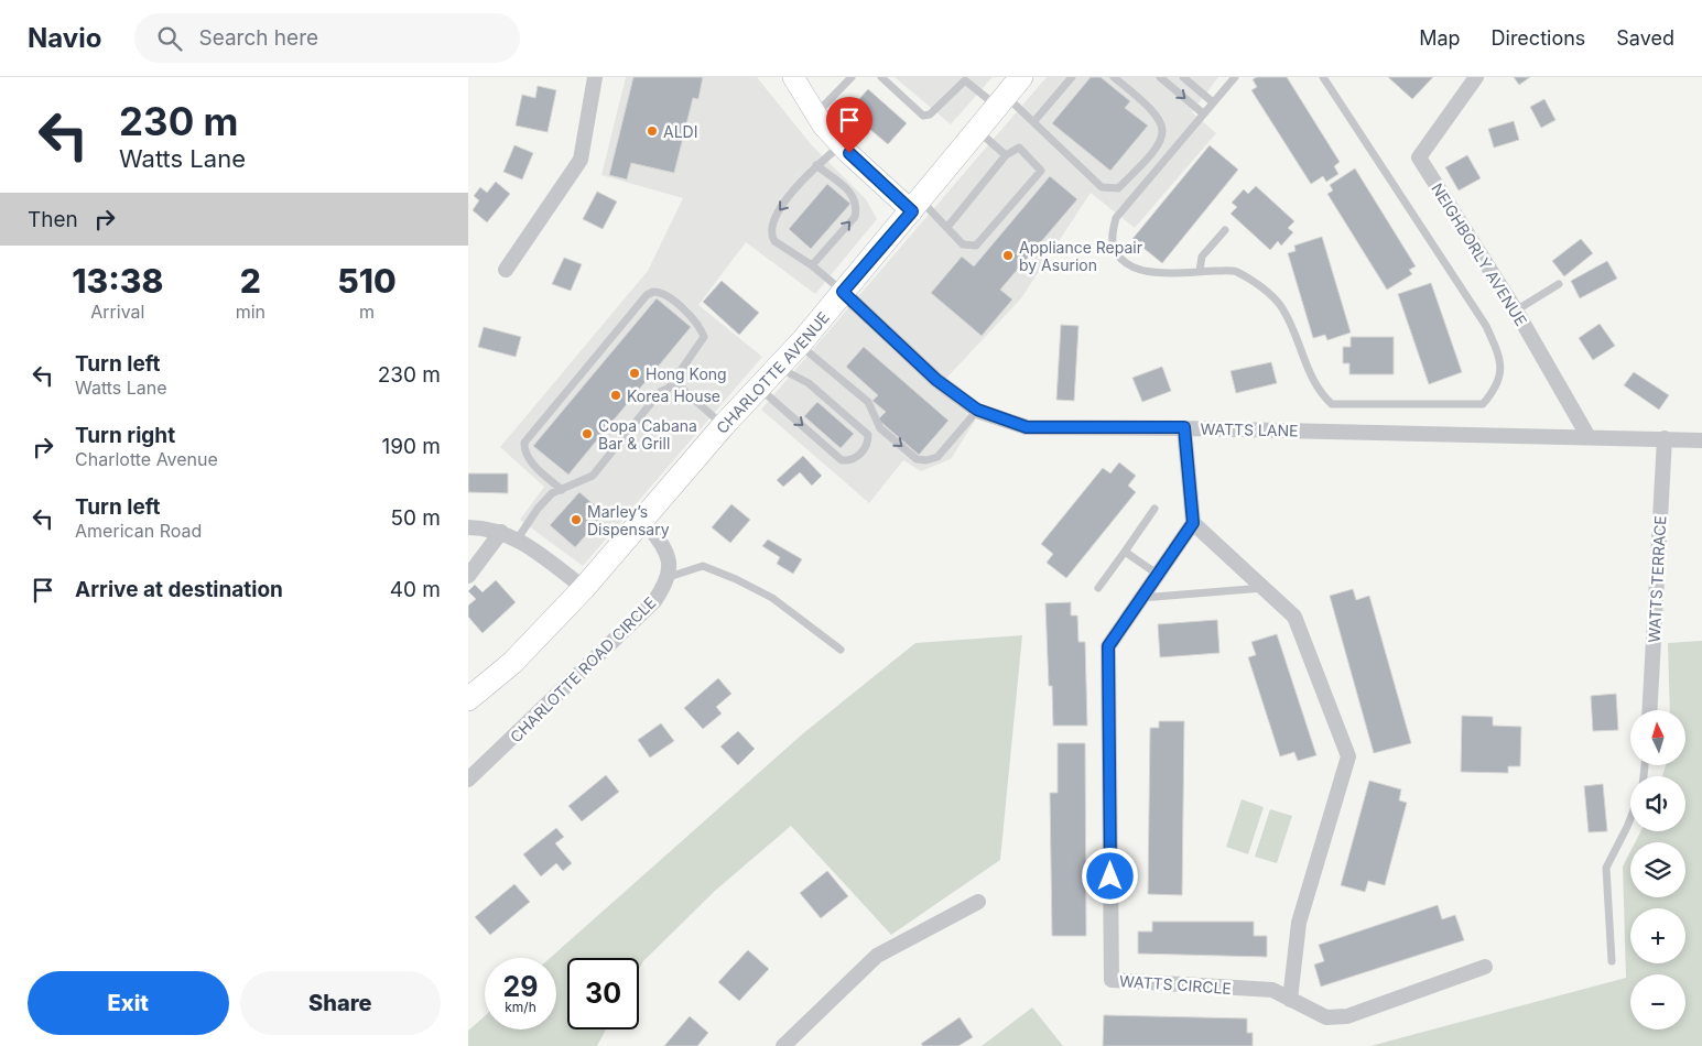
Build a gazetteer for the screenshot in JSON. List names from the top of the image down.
{
  "streets": {
    "main road": ["CHARLOTTE AVENUE"],
    "street": [
      "NEIGHBORLY AVENUE",
      "WATTS LANE",
      "WATTS TERRACE",
      "CHARLOTTE ROAD CIRCLE",
      "WATTS CIRCLE"
    ]
  },
  "crossings": [
    ["NEIGHBORLY AVENUE", "WATTS LANE"],
    ["CHARLOTTE AVENUE", "WATTS LANE"],
    ["WATTS LANE", "WATTS TERRACE"]
  ],
  "places": [
    "ALDI",
    "Appliance Repair by Asurion",
    "Hong Kong",
    "Korea House",
    "Copa Cabana Bar & Grill",
    "Marley’s Dispensary"
  ],
  "north": "top",
  "page": {
    "header": "Navio",
    "search": "Search here",
    "nav": ["Map", "Directions", "Saved"],
    "turn": ["230 m", "Watts Lane"],
    "then": "Then",
    "eta": [
      "13:38",
      "Arrival",
      "2",
      "min",
      "510",
      "m"
    ],
    "list": [
      {
        "name": "Turn left",
        "note": "Watts Lane",
        "value": "230 m"
      },
      {
        "name": "Turn right",
        "note": "Charlotte Avenue",
        "value": "190 m"
      },
      {
        "name": "Turn left",
        "note": "American Road",
        "value": "50 m"
      },
      {
        "name": "Arrive at destination",
        "value": "40 m"
      }
    ],
    "map_buttons": ["+", "−"],
    "speed": "29 km/h",
    "limit": "30",
    "buttons": ["Exit", "Share"]
  }
}
